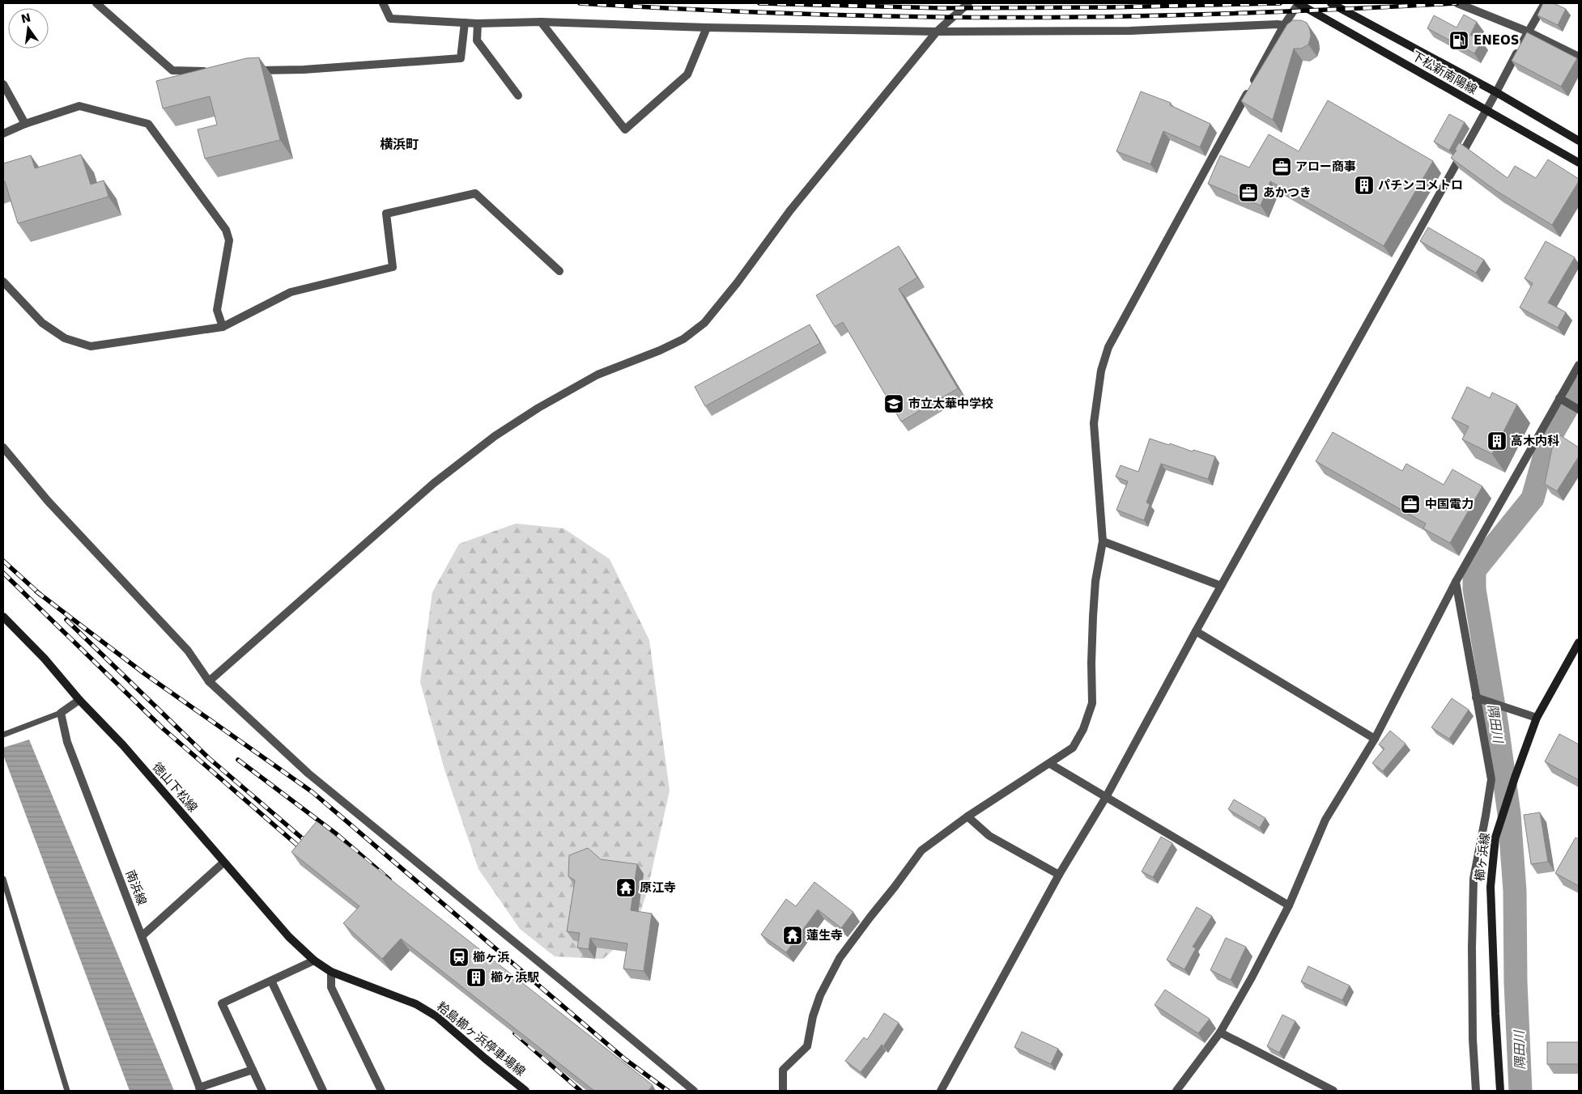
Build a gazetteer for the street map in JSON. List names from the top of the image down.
{
  "streets": {
    "main road": [
      "下松新南陽線",
      "徳山下松線",
      "櫛ヶ浜線",
      "粭島櫛ヶ浜停車場線"
    ],
    "street": ["南浜線"]
  },
  "crossings": [
    ["徳山下松線", "粭島櫛ヶ浜停車場線"]
  ],
  "districts": ["横浜町"],
  "water": ["隅田川"],
  "places": {
    "fuel station": ["ENEOS"],
    "office": ["アロー商事", "あかつき", "中国電力"],
    "building": ["パチンコメトロ", "高木内科", "櫛ヶ浜駅"],
    "school or university": ["市立太華中学校"],
    "temple": ["原江寺", "蓮生寺"],
    "station": ["櫛ヶ浜"]
  },
  "north": "top"
}
